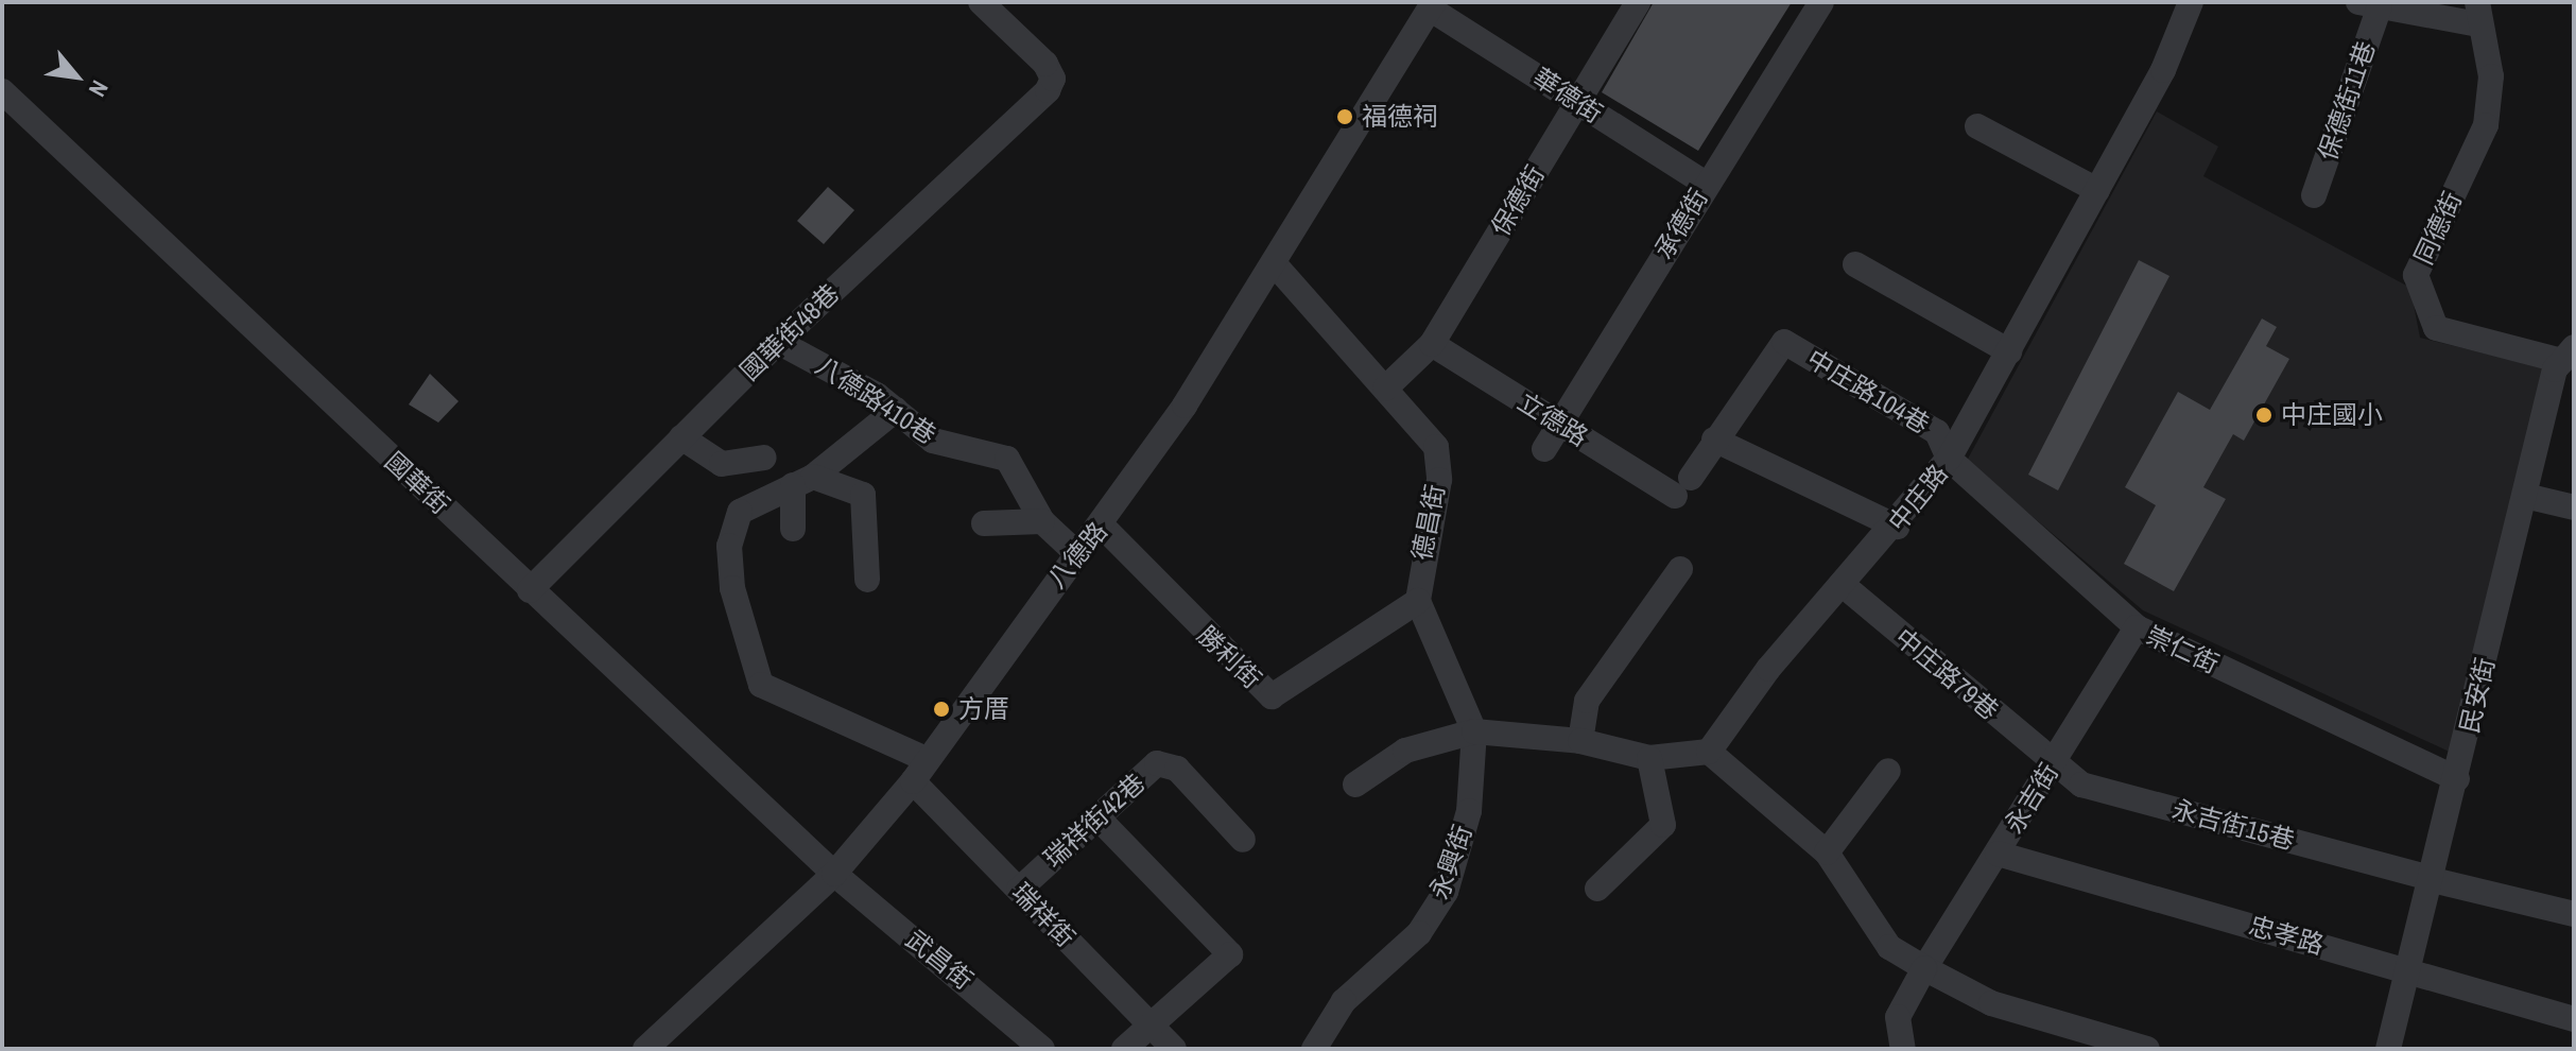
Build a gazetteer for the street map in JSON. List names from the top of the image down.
{
  "streets": {
    "street": [
      "華德街",
      "保德街11巷",
      "保德街",
      "承德街",
      "同德街",
      "國華街48巷",
      "中庄路104巷",
      "八德路410巷",
      "立德路",
      "國華街",
      "中庄路",
      "德昌街",
      "八德路",
      "崇仁街",
      "勝利街",
      "中庄路79巷",
      "民安街",
      "永吉街",
      "瑞祥街42巷",
      "永吉街15巷",
      "永興街",
      "瑞祥街",
      "忠孝路",
      "武昌街"
    ]
  },
  "crossings": [
    ["華德街", "保德街"],
    ["華德街", "承德街"],
    ["華德街", "八德路"],
    ["保德街", "立德路"],
    ["保德街", "德昌街"],
    ["承德街", "立德路"],
    ["同德街", "民安街"],
    ["國華街48巷", "八德路410巷"],
    ["國華街48巷", "國華街"],
    ["中庄路104巷", "立德路"],
    ["中庄路104巷", "中庄路"],
    ["中庄路104巷", "崇仁街"],
    ["八德路410巷", "八德路"],
    ["國華街", "八德路"],
    ["國華街", "武昌街"],
    ["中庄路", "崇仁街"],
    ["中庄路", "中庄路79巷"],
    ["德昌街", "八德路"],
    ["德昌街", "勝利街"],
    ["八德路", "勝利街"],
    ["八德路", "瑞祥街"],
    ["八德路", "武昌街"],
    ["崇仁街", "民安街"],
    ["崇仁街", "永吉街"],
    ["中庄路79巷", "永吉街"],
    ["中庄路79巷", "永吉街15巷"],
    ["民安街", "永吉街15巷"],
    ["民安街", "忠孝路"],
    ["永吉街", "永吉街15巷"],
    ["永吉街", "忠孝路"],
    ["瑞祥街42巷", "瑞祥街"]
  ],
  "places": ["福德祠", "中庄國小", "方厝"],
  "north": "bottom right"
}
